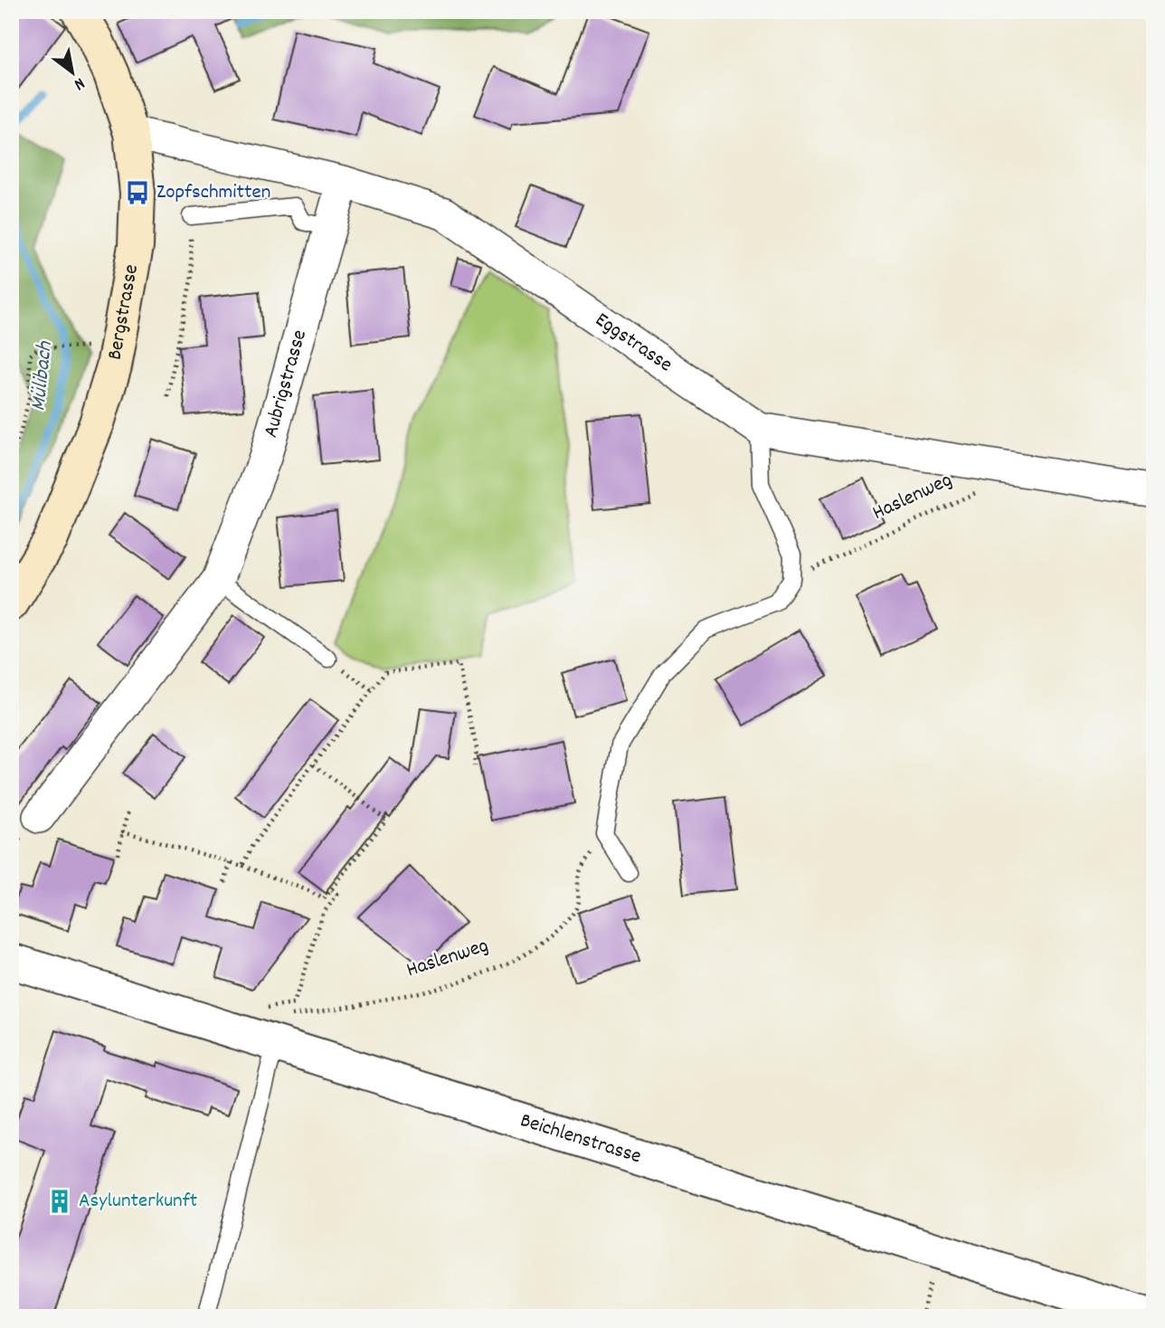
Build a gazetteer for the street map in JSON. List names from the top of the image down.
{
  "streets": {
    "main road": ["Bergstrasse"],
    "street": ["Eggstrasse", "Aubrigstrasse", "Beichlenstrasse"],
    "path": ["Haslenweg"]
  },
  "crossings": [
    ["Bergstrasse", "Eggstrasse"],
    ["Eggstrasse", "Aubrigstrasse"],
    ["Eggstrasse", "Haslenweg"],
    ["Haslenweg", "Beichlenstrasse"]
  ],
  "water": ["Mülibach"],
  "places": {
    "bus stop": ["Zopfschmitten"],
    "building": ["Asylunterkunft"]
  },
  "north": "bottom right"
}
